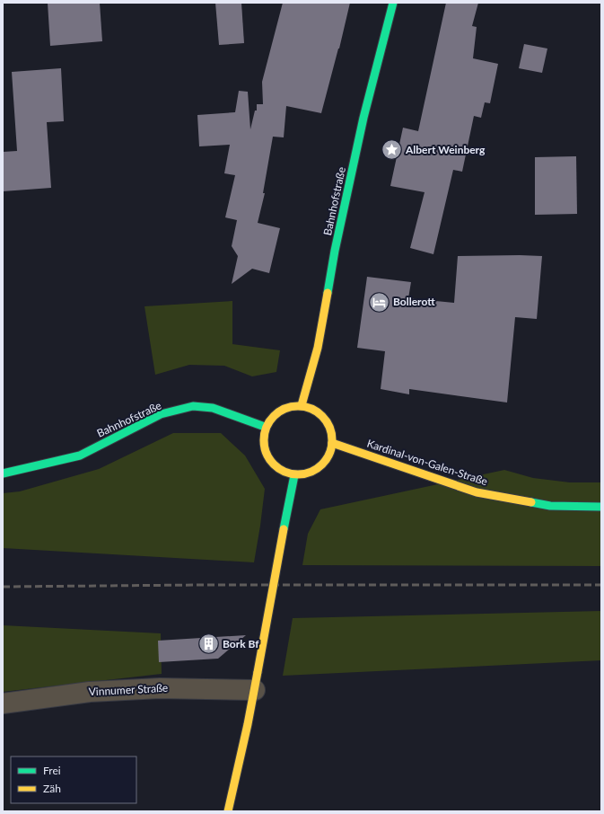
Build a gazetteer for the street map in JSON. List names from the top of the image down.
{
  "streets": {
    "street": ["Bahnhofstraße", "Kardinal-von-Galen-Straße", "Vinnumer Straße"]
  },
  "crossings": [
    ["Bahnhofstraße", "Kardinal-von-Galen-Straße"]
  ],
  "places": {
    "place": ["Albert Weinberg"],
    "hotel": ["Bollerott"],
    "building": ["Bork Bf"]
  },
  "legend": ["Frei", "Zäh"]
}
